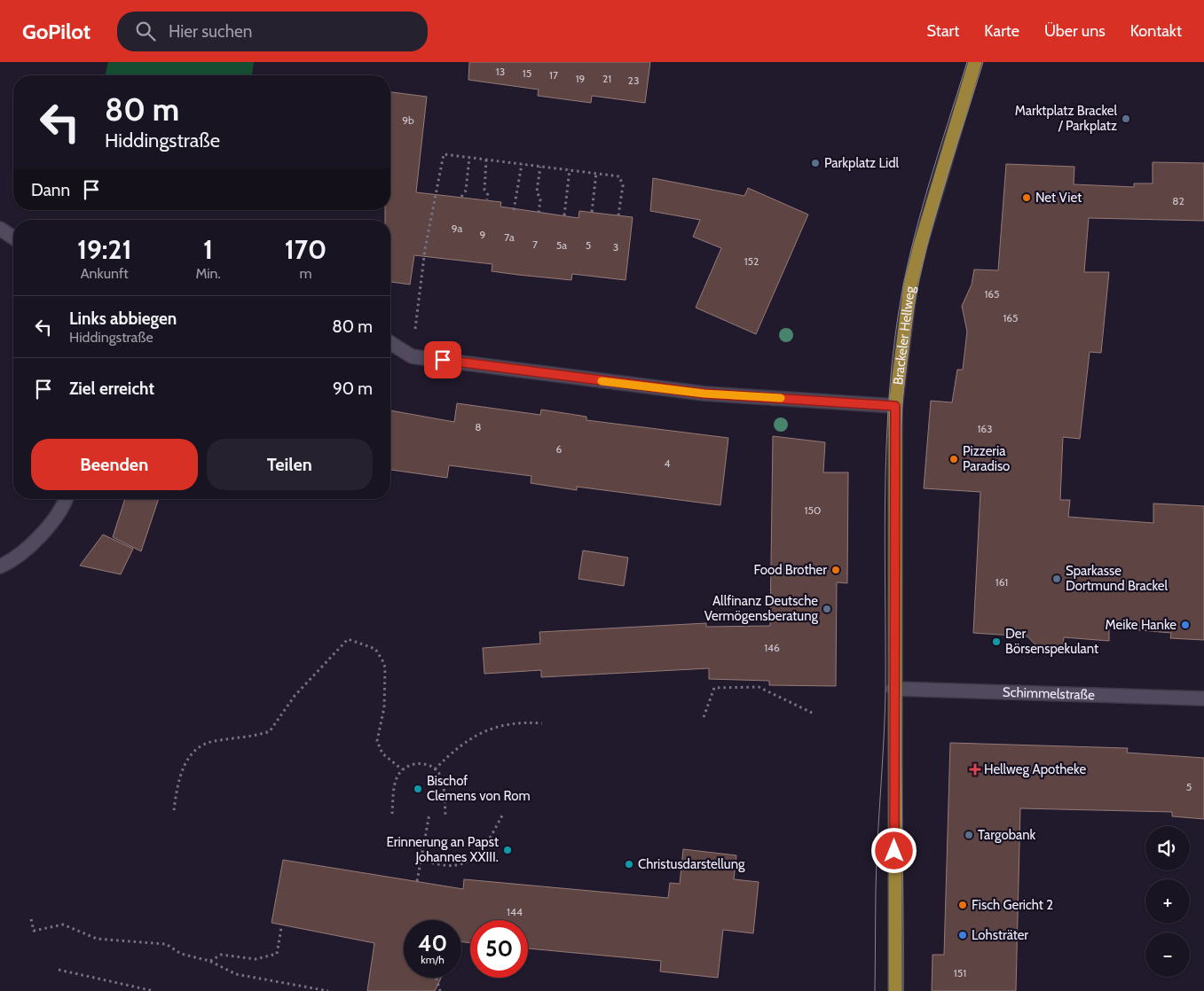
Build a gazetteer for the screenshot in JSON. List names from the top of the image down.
{
  "streets": {
    "main road": ["Brackeler Hellweg"],
    "street": ["Schimmelstraße"]
  },
  "crossings": [
    ["Brackeler Hellweg", "Schimmelstraße"]
  ],
  "places": {
    "other": [
      "Marktplatz Brackel / Parkplatz",
      "Parkplatz Lidl",
      "Net Viet",
      "Pizzeria Paradiso",
      "Food Brother",
      "Sparkasse Dortmund Brackel",
      "Allfinanz Deutsche Vermögensberatung",
      "Meike Hanke",
      "Der Börsenspekulant",
      "Bischof Clemens von Rom",
      "Targobank",
      "Erinnerung an Papst Johannes XXIII.",
      "Christusdarstellung",
      "Fisch Gericht 2",
      "Lohsträter"
    ],
    "health": ["Hellweg Apotheke"]
  },
  "house_numbers": [
    "13",
    "15",
    "17",
    "19",
    "21",
    "23",
    "9b",
    "82",
    "9a",
    "9",
    "7a",
    "7",
    "5a",
    "5",
    "3",
    "152",
    "165",
    "165",
    "8",
    "163",
    "6",
    "4",
    "150",
    "161",
    "146",
    "5",
    "144",
    "151"
  ],
  "page": {
    "header": "GoPilot",
    "search": "Hier suchen",
    "nav": [
      "Start",
      "Karte",
      "Über uns",
      "Kontakt"
    ],
    "turn": ["80 m", "Hiddingstraße"],
    "then": "Dann",
    "eta": [
      "19:21",
      "Ankunft",
      "1",
      "Min.",
      "170",
      "m"
    ],
    "list": [
      {
        "name": "Links abbiegen",
        "note": "Hiddingstraße",
        "value": "80 m"
      },
      {
        "name": "Ziel erreicht",
        "value": "90 m"
      }
    ],
    "buttons": ["Beenden", "Teilen"],
    "map_buttons": ["+", "−"],
    "speed": "40 km/h",
    "limit": "50"
  }
}
